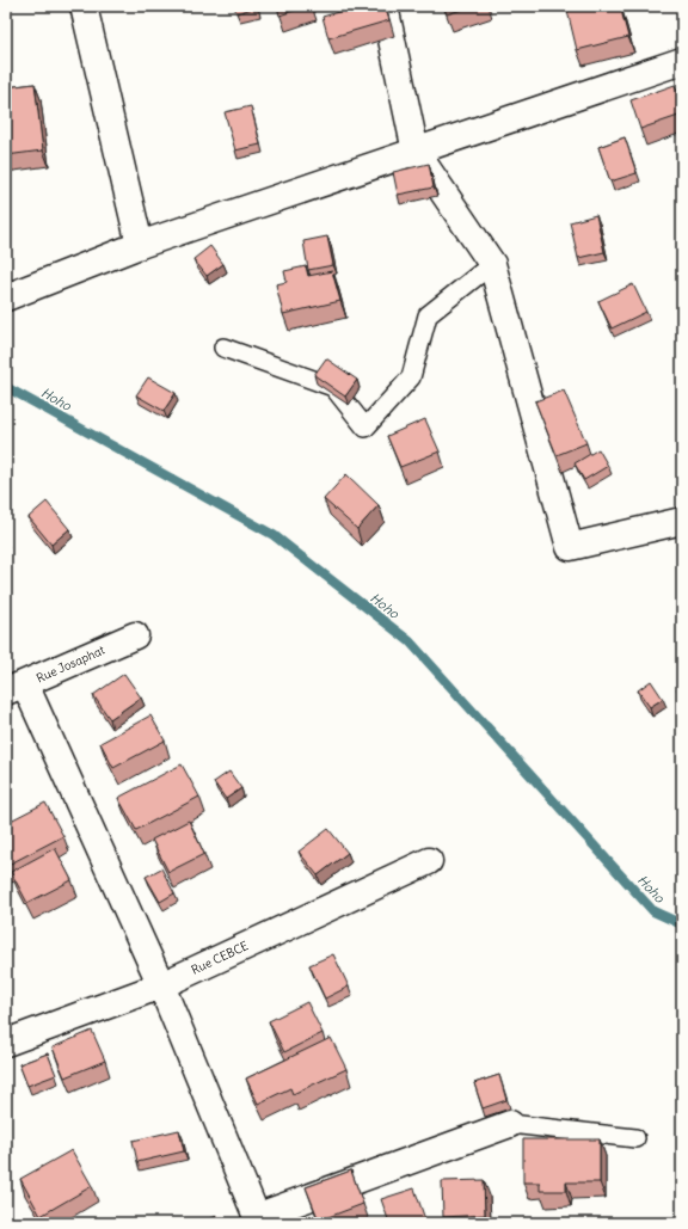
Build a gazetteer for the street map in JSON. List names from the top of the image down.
{
  "streets": {
    "street": ["Rue Josaphat", "Rue CEBCE"]
  },
  "water": ["Hoho"]
}
